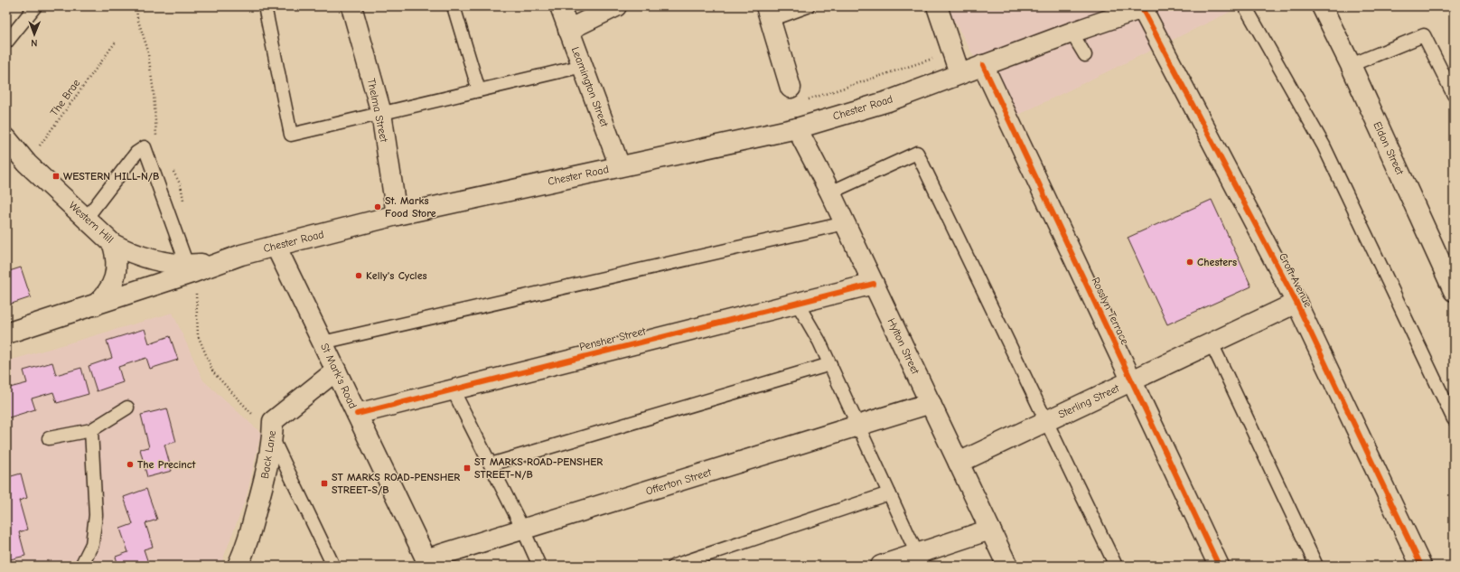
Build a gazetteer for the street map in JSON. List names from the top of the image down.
{
  "streets": {
    "street": [
      "Leamington Street",
      "Chester Road",
      "Thelma Street",
      "Eldon Street",
      "Western Hill",
      "Croft Avenue",
      "Rosslyn Terrace",
      "Pensher Street",
      "Hylton Street",
      "St Mark's Road",
      "Sterling Street",
      "Back Lane",
      "Offerton Street"
    ],
    "path": ["The Brae"]
  },
  "crossings": [
    ["Leamington Street", "Chester Road"],
    ["The Brae", "Western Hill"],
    ["Chester Road", "Thelma Street"],
    ["Chester Road", "Western Hill"],
    ["Chester Road", "Croft Avenue"],
    ["Chester Road", "Rosslyn Terrace"],
    ["Chester Road", "Hylton Street"],
    ["Chester Road", "St Mark's Road"],
    ["Croft Avenue", "Sterling Street"],
    ["Rosslyn Terrace", "Sterling Street"],
    ["Pensher Street", "Hylton Street"],
    ["Pensher Street", "St Mark's Road"],
    ["Hylton Street", "Sterling Street"],
    ["Hylton Street", "Offerton Street"],
    ["St Mark's Road", "Back Lane"],
    ["St Mark's Road", "Offerton Street"]
  ],
  "places": {
    "transit": ["WESTERN HILL-N/B", "ST MARKS ROAD-PENSHER STREET-N/B", "ST MARKS ROAD-PENSHER STREET-S/B"],
    "other": [
      "St. Marks Food Store",
      "Chesters",
      "Kelly's Cycles",
      "The Precinct"
    ]
  },
  "north": "bottom"
}
